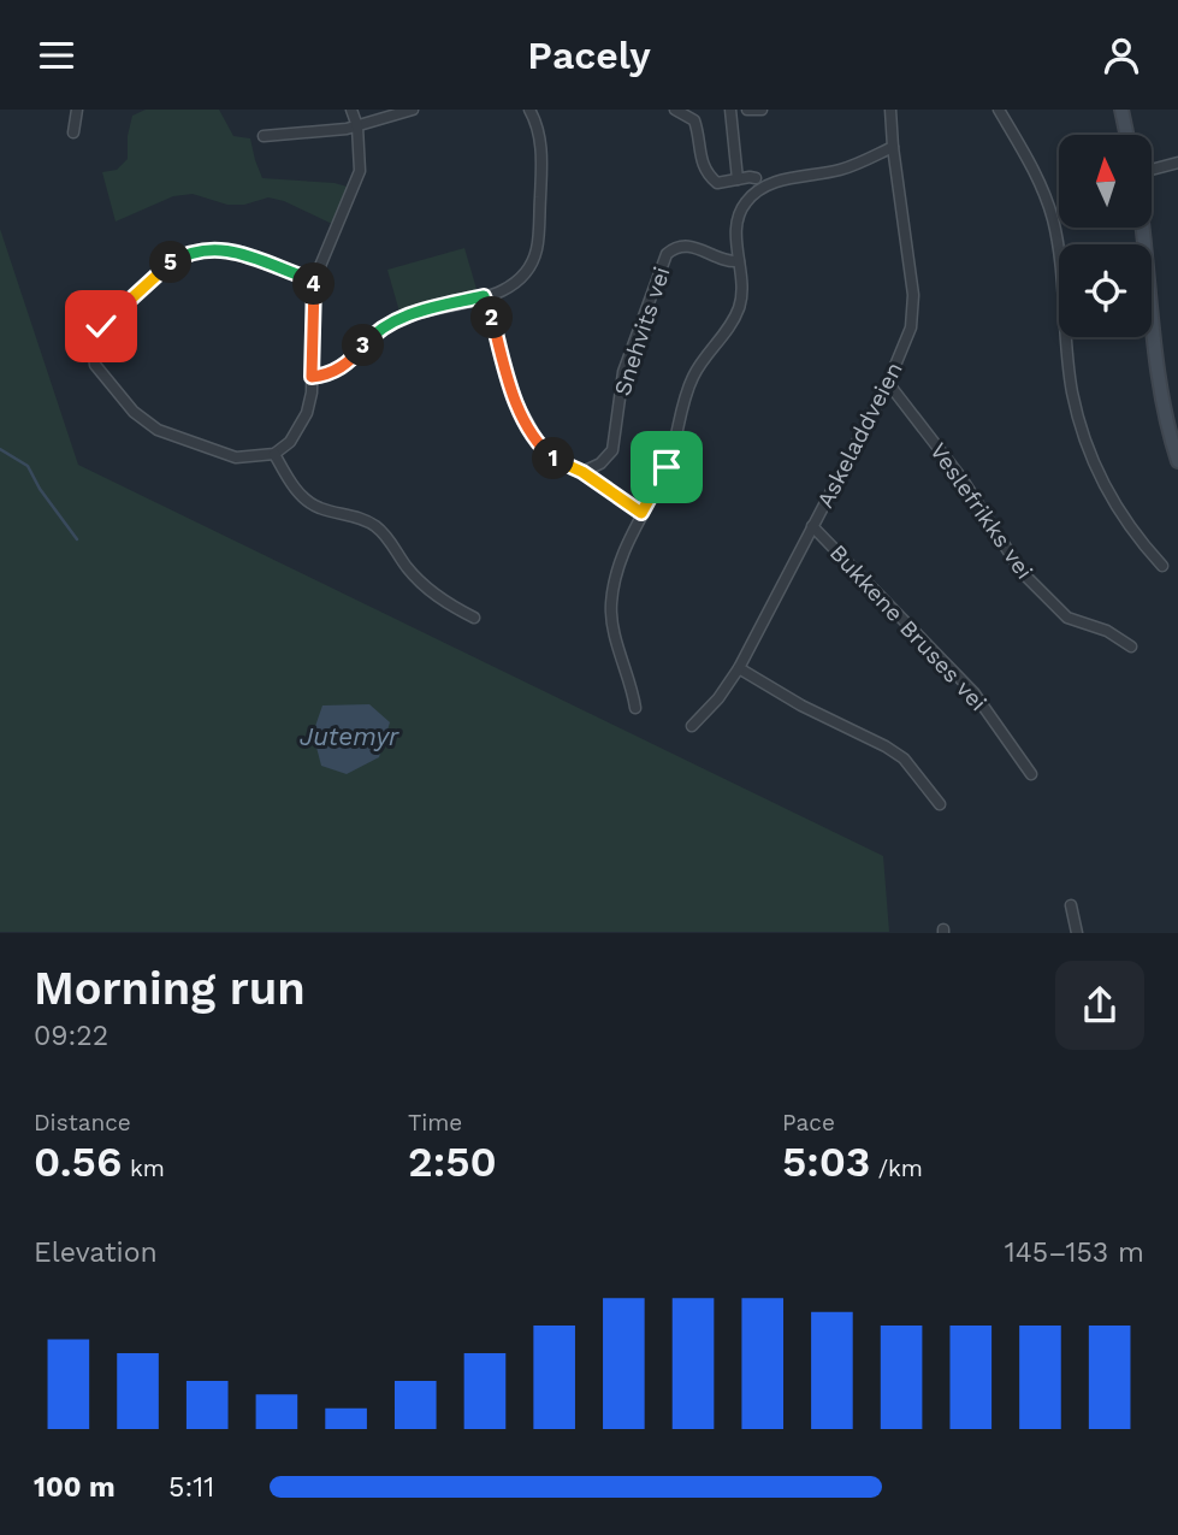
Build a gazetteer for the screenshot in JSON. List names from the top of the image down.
{
  "streets": {
    "street": [
      "Snehvits vei",
      "Askeladdveien",
      "Veslefrikks vei",
      "Bukkene Bruses vei"
    ]
  },
  "crossings": [
    ["Askeladdveien", "Veslefrikks vei"],
    ["Askeladdveien", "Bukkene Bruses vei"]
  ],
  "water": ["Jutemyr"],
  "north": "top",
  "page": {
    "header": "Pacely",
    "pins": [
      "5",
      "4",
      "2",
      "3",
      "1"
    ],
    "heading": ["Morning run", "09:22"],
    "stats": [
      ["Distance", "0.56 km"],
      ["Time", "2:50"],
      ["Pace", "5:03 /km"]
    ],
    "chart": ["Elevation", "145–153 m"],
    "list": [
      {
        "name": "100 m",
        "note": "5:11"
      }
    ]
  }
}
